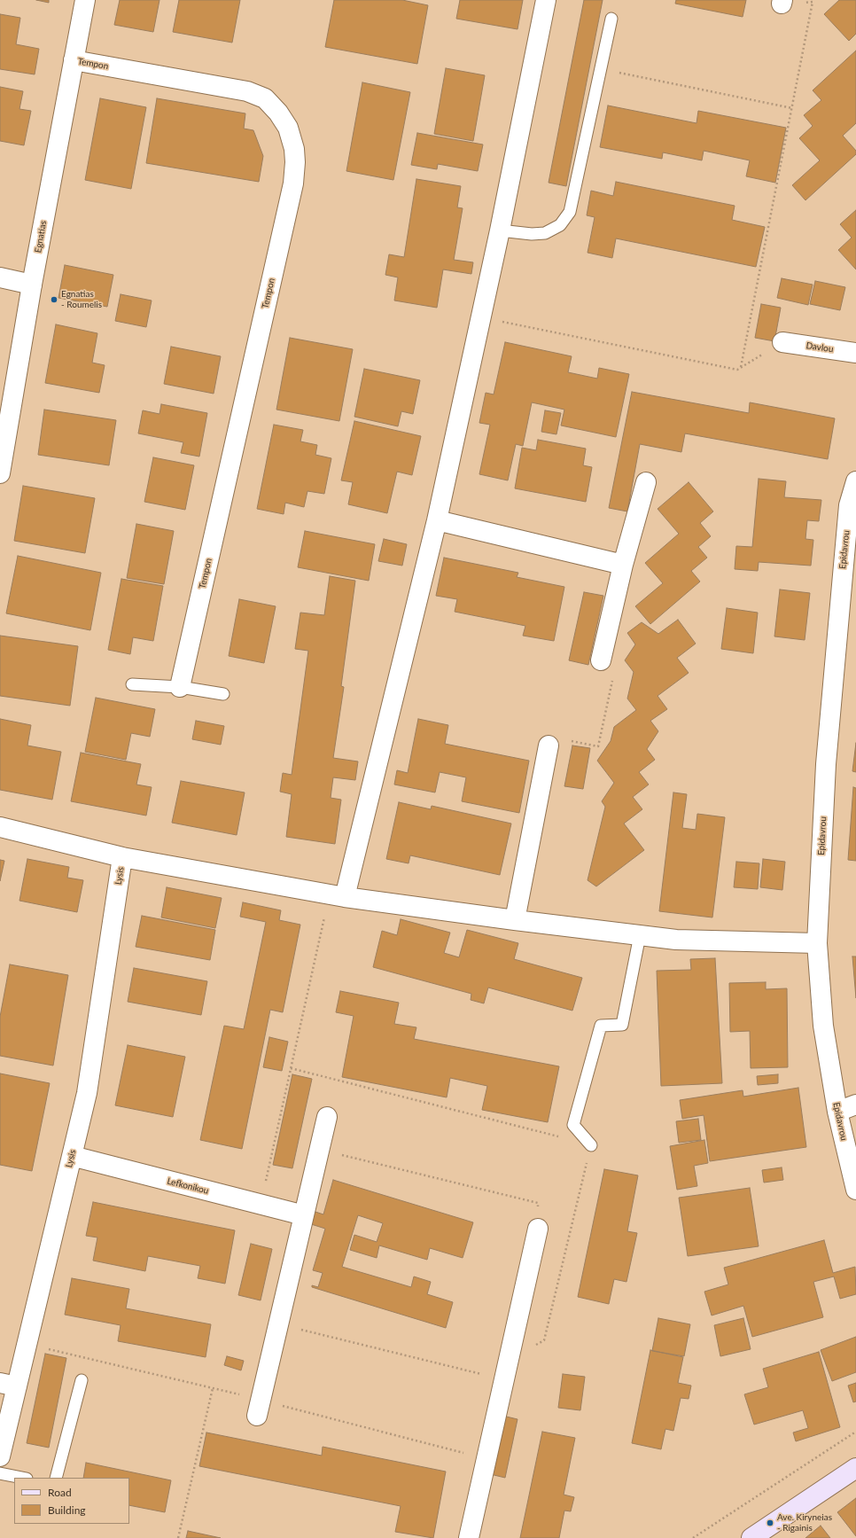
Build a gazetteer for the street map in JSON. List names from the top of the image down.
{
  "streets": {
    "street": [
      "Tempon",
      "Egnatias",
      "Davlou",
      "Epidavrou",
      "Lysis",
      "Lefkonikou"
    ]
  },
  "crossings": [
    ["Tempon", "Egnatias"],
    ["Lysis", "Lefkonikou"]
  ],
  "places": ["Egnatias - Roumelis", "Ave. Kiryneias - Rigainis"],
  "legend": ["Road", "Building"]
}
